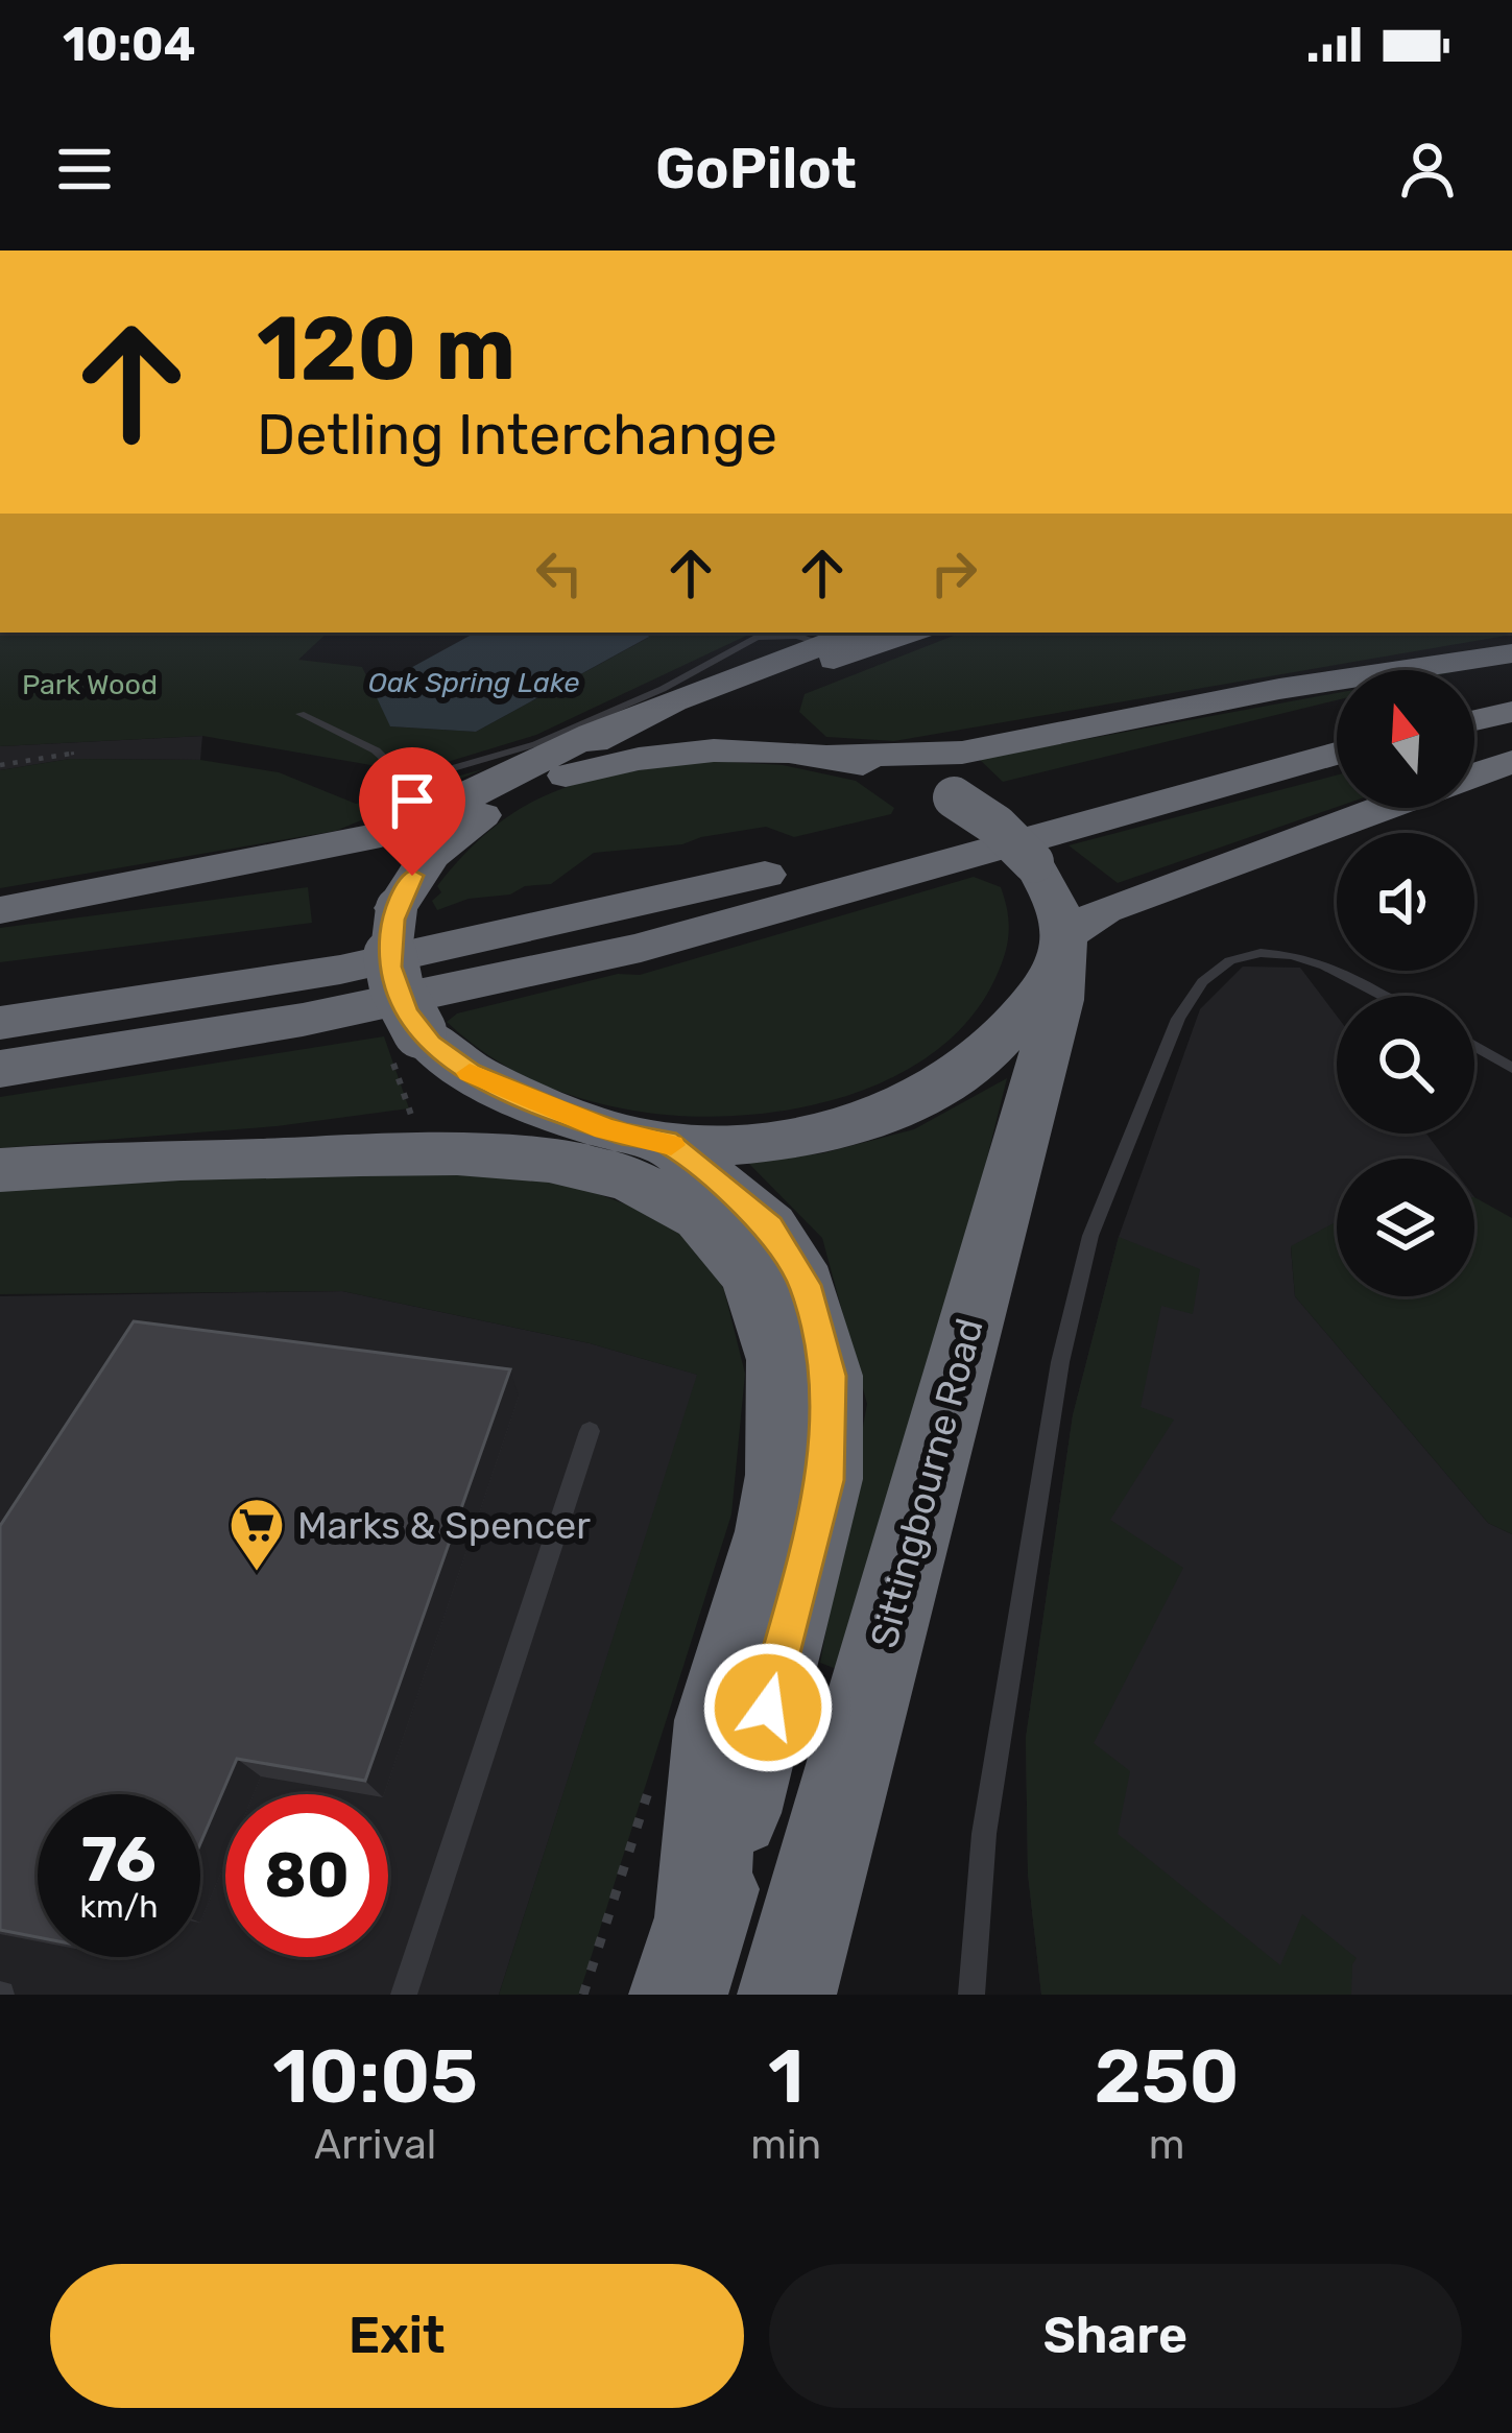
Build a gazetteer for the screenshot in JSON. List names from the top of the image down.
{
  "streets": {
    "highway": ["Sittingbourne Road"]
  },
  "water": ["Oak Spring Lake"],
  "parks": ["Park Wood"],
  "places": {
    "supermarket": ["Marks & Spencer"]
  },
  "north": "top",
  "page": {
    "status": "10:04",
    "header": "GoPilot",
    "turn": ["120 m", "Detling Interchange"],
    "speed": "76 km/h",
    "limit": "80",
    "eta": [
      "10:05",
      "Arrival",
      "1",
      "min",
      "250",
      "m"
    ],
    "buttons": ["Exit", "Share"]
  }
}
